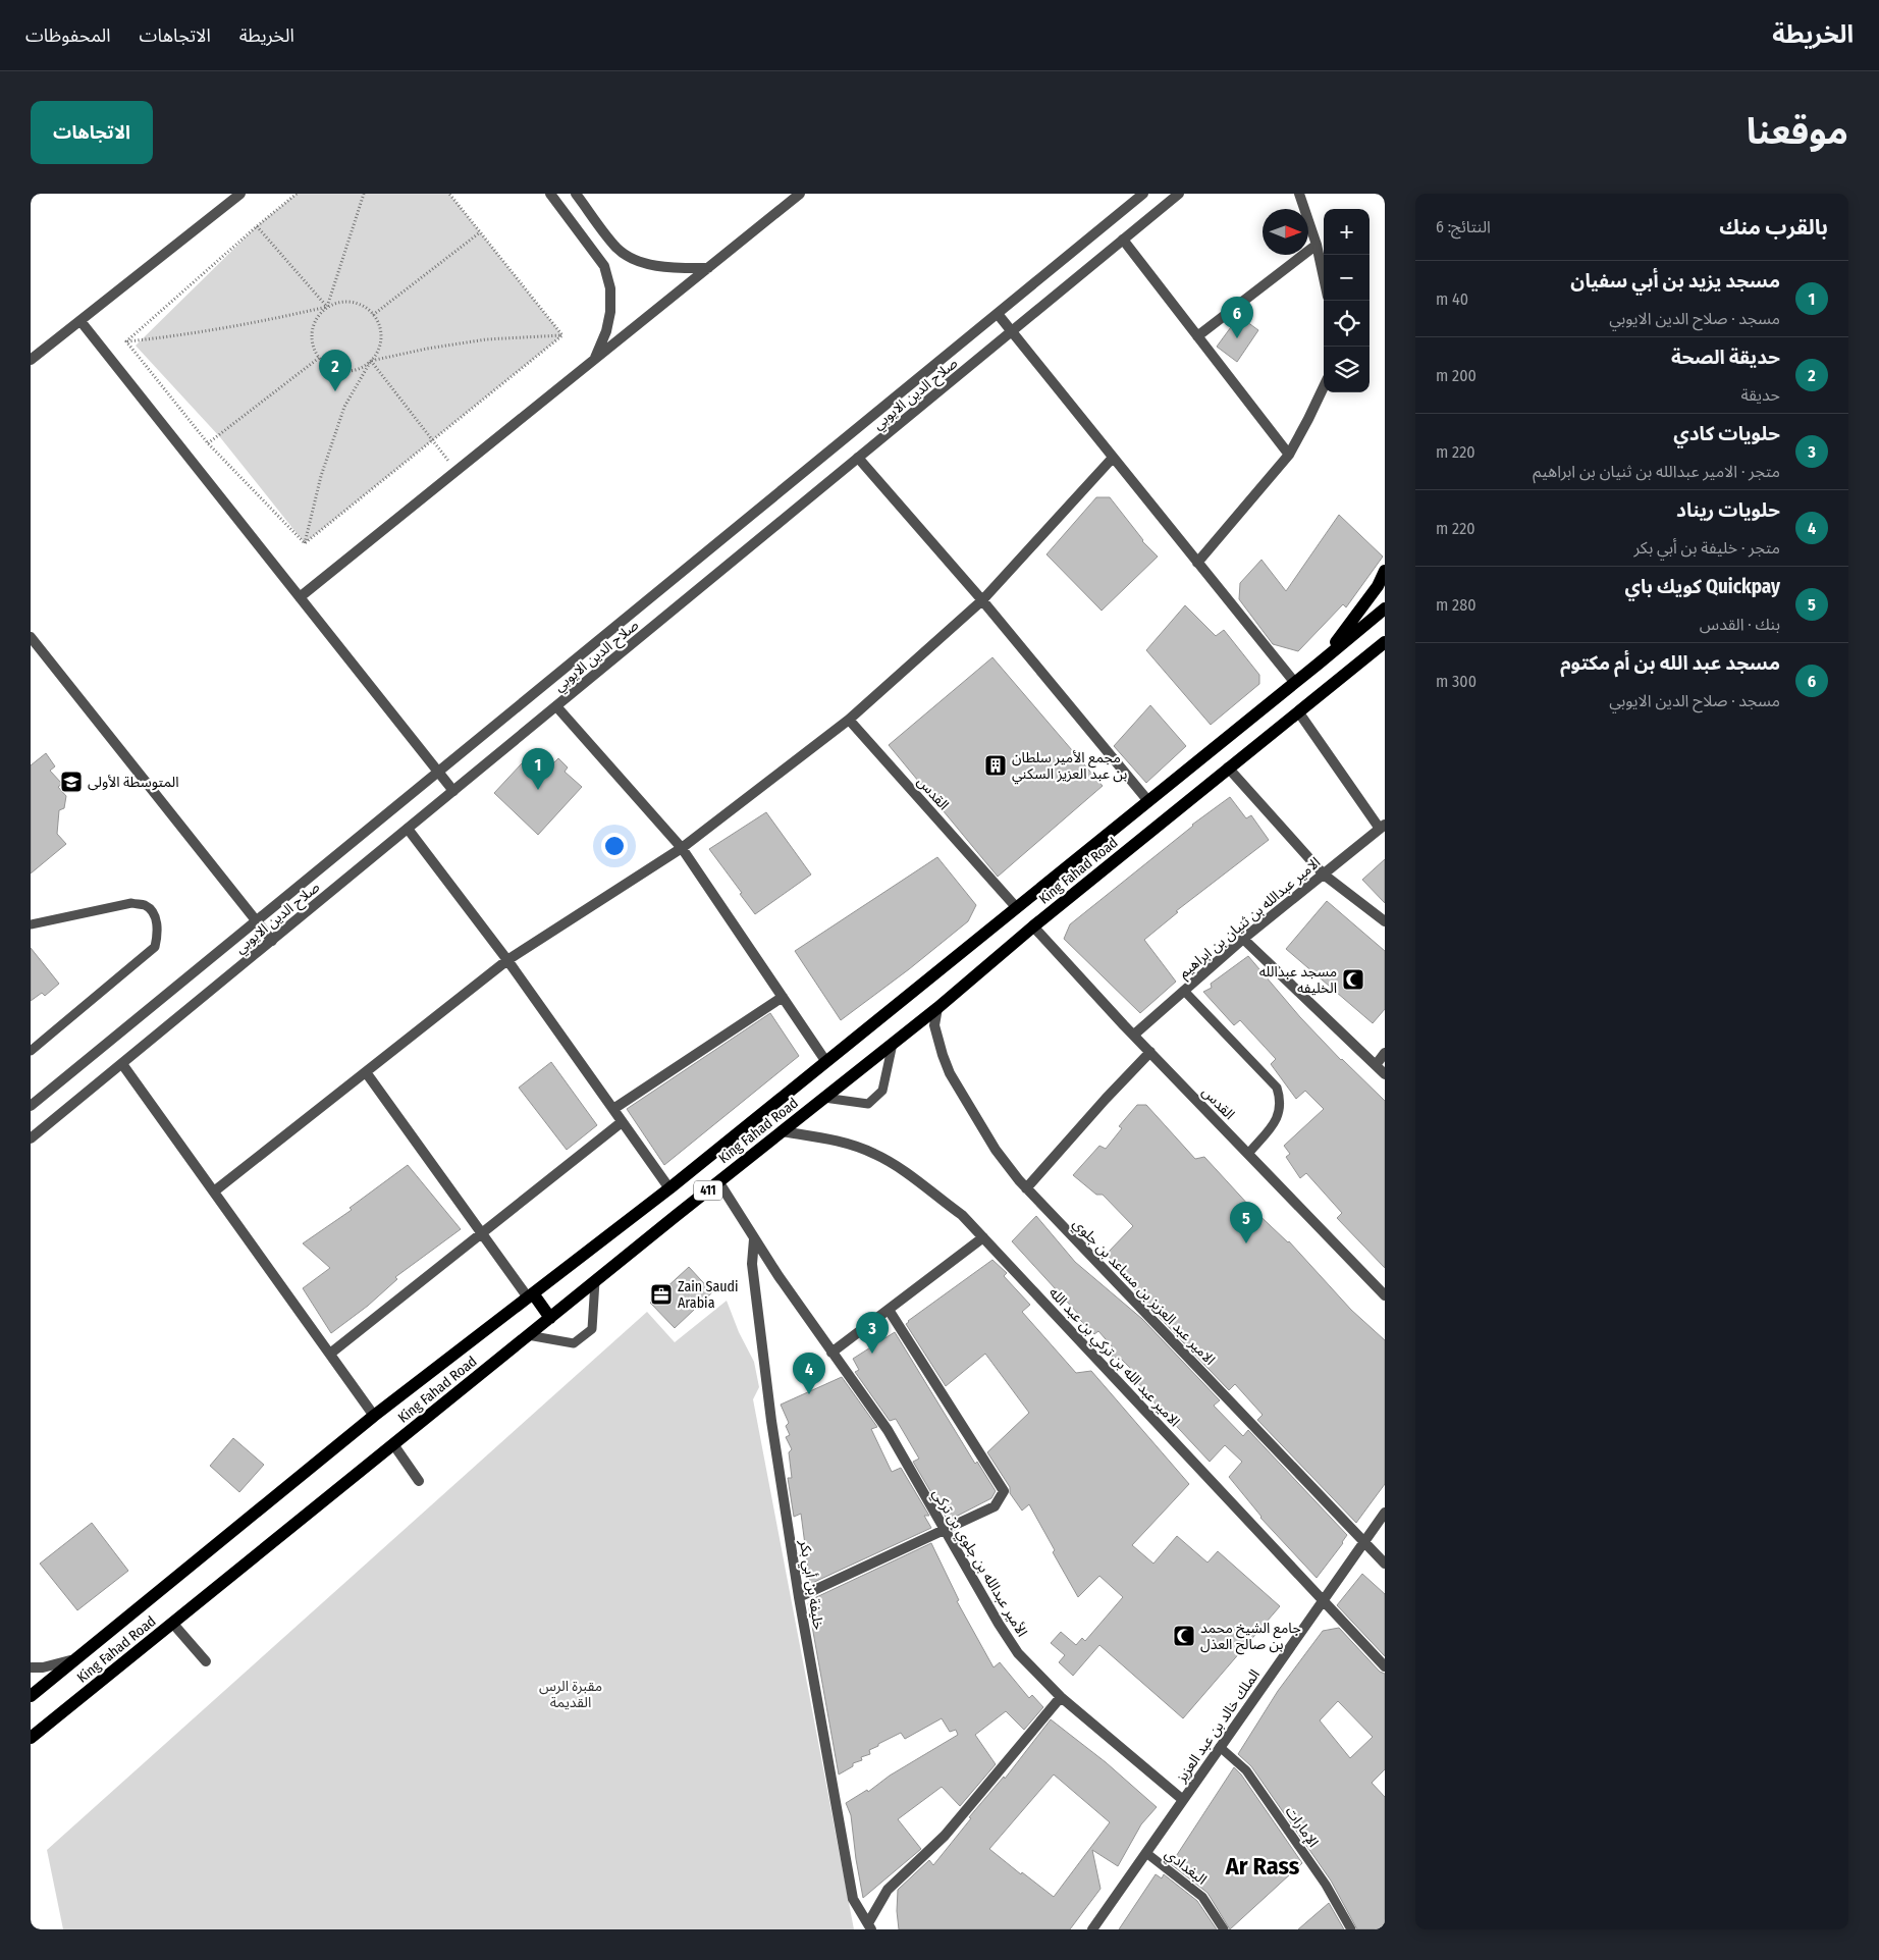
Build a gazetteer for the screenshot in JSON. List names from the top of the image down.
{
  "streets": {
    "main road": ["King Fahad Road", "411"],
    "street": [
      "صلاح الدين الايوبي",
      "القدس",
      "الامير عبدالله بن ثنيان بن ابراهيم",
      "الامير عبد العزيز بن مساعد بن جلوي",
      "الامير عبد الله بن تركي بن عبد الله",
      "الأمير عبدالله بن جلوي بن تركي",
      "خليفة بن أبي بكر",
      "الملك خالد بن عبد العزيز"
    ],
    "lane": ["الإمارات", "البغدادي"]
  },
  "crossings": [
    ["القدس", "King Fahad Road"],
    ["القدس", "الامير عبدالله بن ثنيان بن ابراهيم"],
    ["King Fahad Road", "الامير عبد العزيز بن مساعد بن جلوي"],
    ["King Fahad Road", "الامير عبد الله بن تركي بن عبد الله"],
    ["الامير عبد العزيز بن مساعد بن جلوي", "الملك خالد بن عبد العزيز"],
    ["الامير عبد الله بن تركي بن عبد الله", "الملك خالد بن عبد العزيز"],
    ["الأمير عبدالله بن جلوي بن تركي", "الملك خالد بن عبد العزيز"],
    ["الملك خالد بن عبد العزيز", "الإمارات"],
    ["الملك خالد بن عبد العزيز", "البغدادي"]
  ],
  "districts": ["Ar Rass"],
  "parks": ["مقبرة الرس القديمة"],
  "places": {
    "building": ["مجمع الأمير سلطان بن عبد العزيز السكني"],
    "school or university": ["المتوسطة الأولى"],
    "mosque": ["مسجد عبدالله الخليفه", "جامع الشيخ محمد بن صالح العذل"],
    "office": ["Zain Saudi Arabia"]
  },
  "north": "right",
  "page": {
    "header": "الخريطة",
    "nav": ["الخريطة", "الاتجاهات", "المحفوظات"],
    "title": "موقعنا",
    "buttons": "الاتجاهات",
    "heading": ["بالقرب منك", "النتائج: 6"],
    "map_buttons": ["+", "−"],
    "list": [
      {
        "mark": "1",
        "name": "مسجد يزيد بن أبي سفيان",
        "note": "مسجد · صلاح الدين الايوبي",
        "value": "40 m"
      },
      {
        "mark": "2",
        "name": "حديقة الصحة",
        "note": "حديقة",
        "value": "200 m"
      },
      {
        "mark": "3",
        "name": "حلويات كادي",
        "note": "متجر · الامير عبدالله بن ثنيان بن ابراهيم",
        "value": "220 m"
      },
      {
        "mark": "4",
        "name": "حلويات ريناد",
        "note": "متجر · خليفة بن أبي بكر",
        "value": "220 m"
      },
      {
        "mark": "5",
        "name": "Quickpay كويك باي",
        "note": "بنك · القدس",
        "value": "280 m"
      },
      {
        "mark": "6",
        "name": "مسجد عبد الله بن أم مكتوم",
        "note": "مسجد · صلاح الدين الايوبي",
        "value": "300 m"
      }
    ],
    "pins": [
      "6",
      "2",
      "1",
      "5",
      "3",
      "4"
    ]
  }
}
